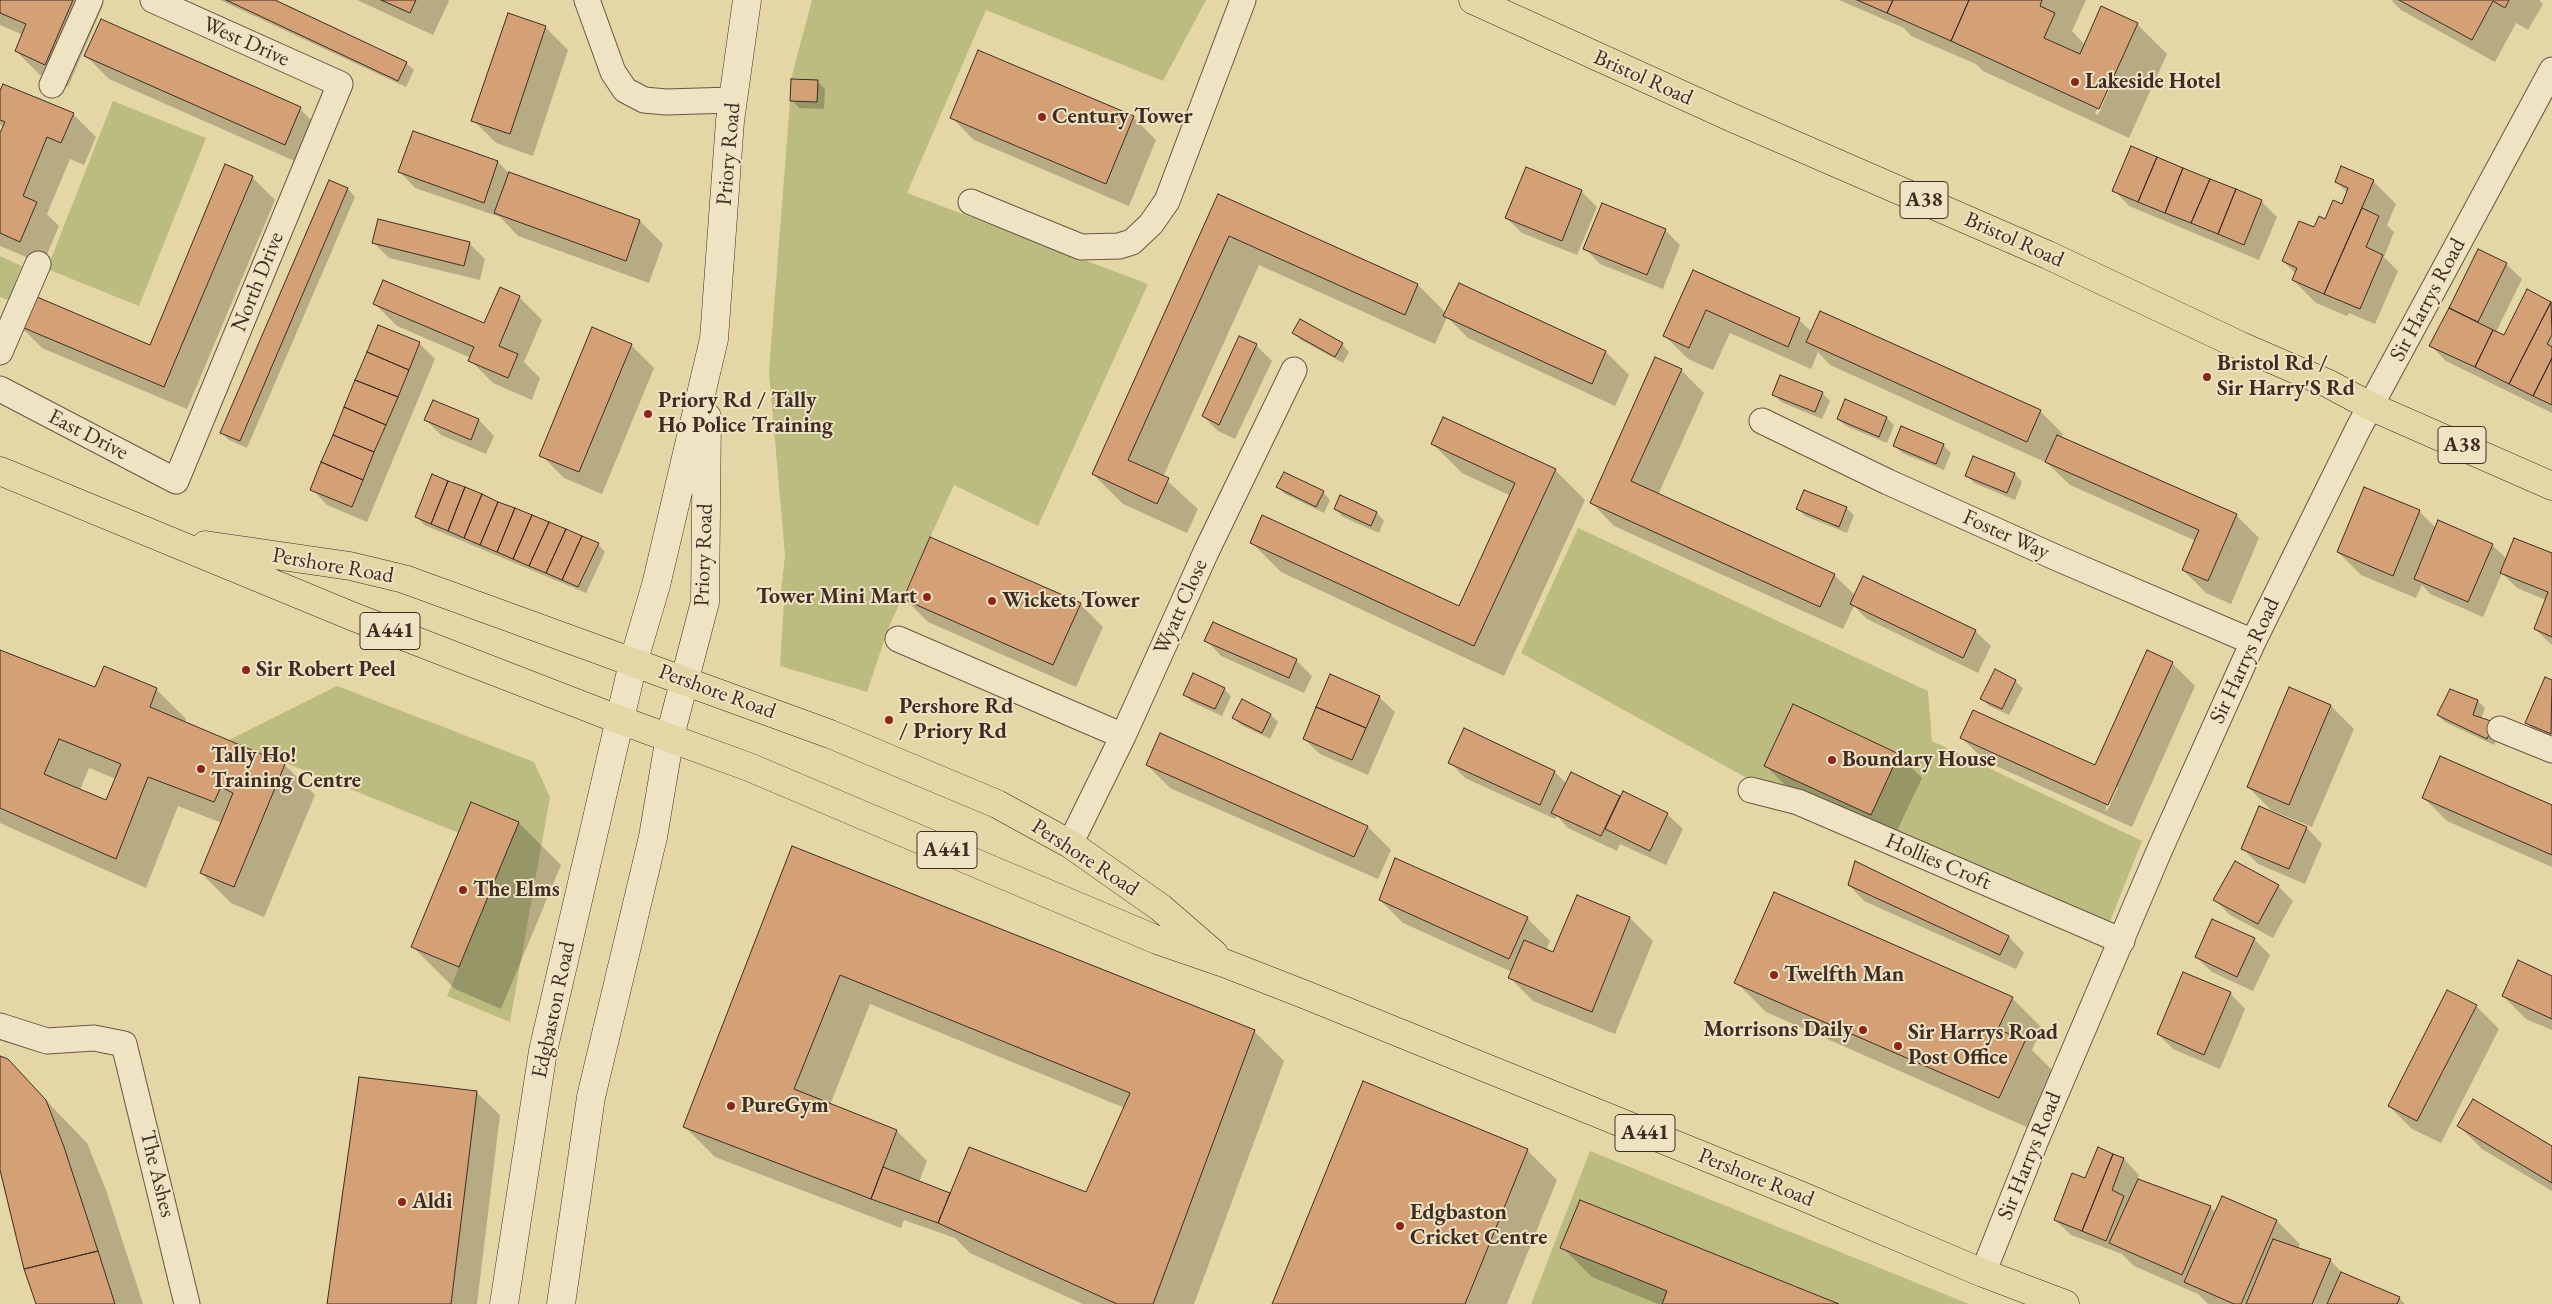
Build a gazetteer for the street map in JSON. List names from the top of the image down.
{
  "streets": {
    "main road": [
      "Bristol Road",
      "Priory Road",
      "A38",
      "Pershore Road",
      "A441",
      "Edgbaston Road"
    ],
    "street": [
      "West Drive",
      "North Drive",
      "Sir Harrys Road",
      "East Drive",
      "Foster Way",
      "Wyatt Close",
      "Hollies Croft",
      "The Ashes"
    ]
  },
  "crossings": [
    ["West Drive", "North Drive"],
    ["Bristol Road", "Sir Harrys Road"],
    ["Priory Road", "Pershore Road"],
    ["Priory Road", "Edgbaston Road"],
    ["North Drive", "East Drive"],
    ["Sir Harrys Road", "Foster Way"],
    ["Sir Harrys Road", "Pershore Road"],
    ["Sir Harrys Road", "Hollies Croft"],
    ["Pershore Road", "Wyatt Close"],
    ["Pershore Road", "Edgbaston Road"]
  ],
  "places": [
    "Lakeside Hotel",
    "Century Tower",
    "Bristol Rd / Sir Harry'S Rd",
    "Priory Rd / Tally Ho Police Training",
    "Tower Mini Mart",
    "Wickets Tower",
    "Sir Robert Peel",
    "Pershore Rd / Priory Rd",
    "Boundary House",
    "Tally Ho! Training Centre",
    "The Elms",
    "Twelfth Man",
    "Morrisons Daily",
    "Sir Harrys Road Post Office",
    "PureGym",
    "Aldi",
    "Edgbaston Cricket Centre"
  ]
}
